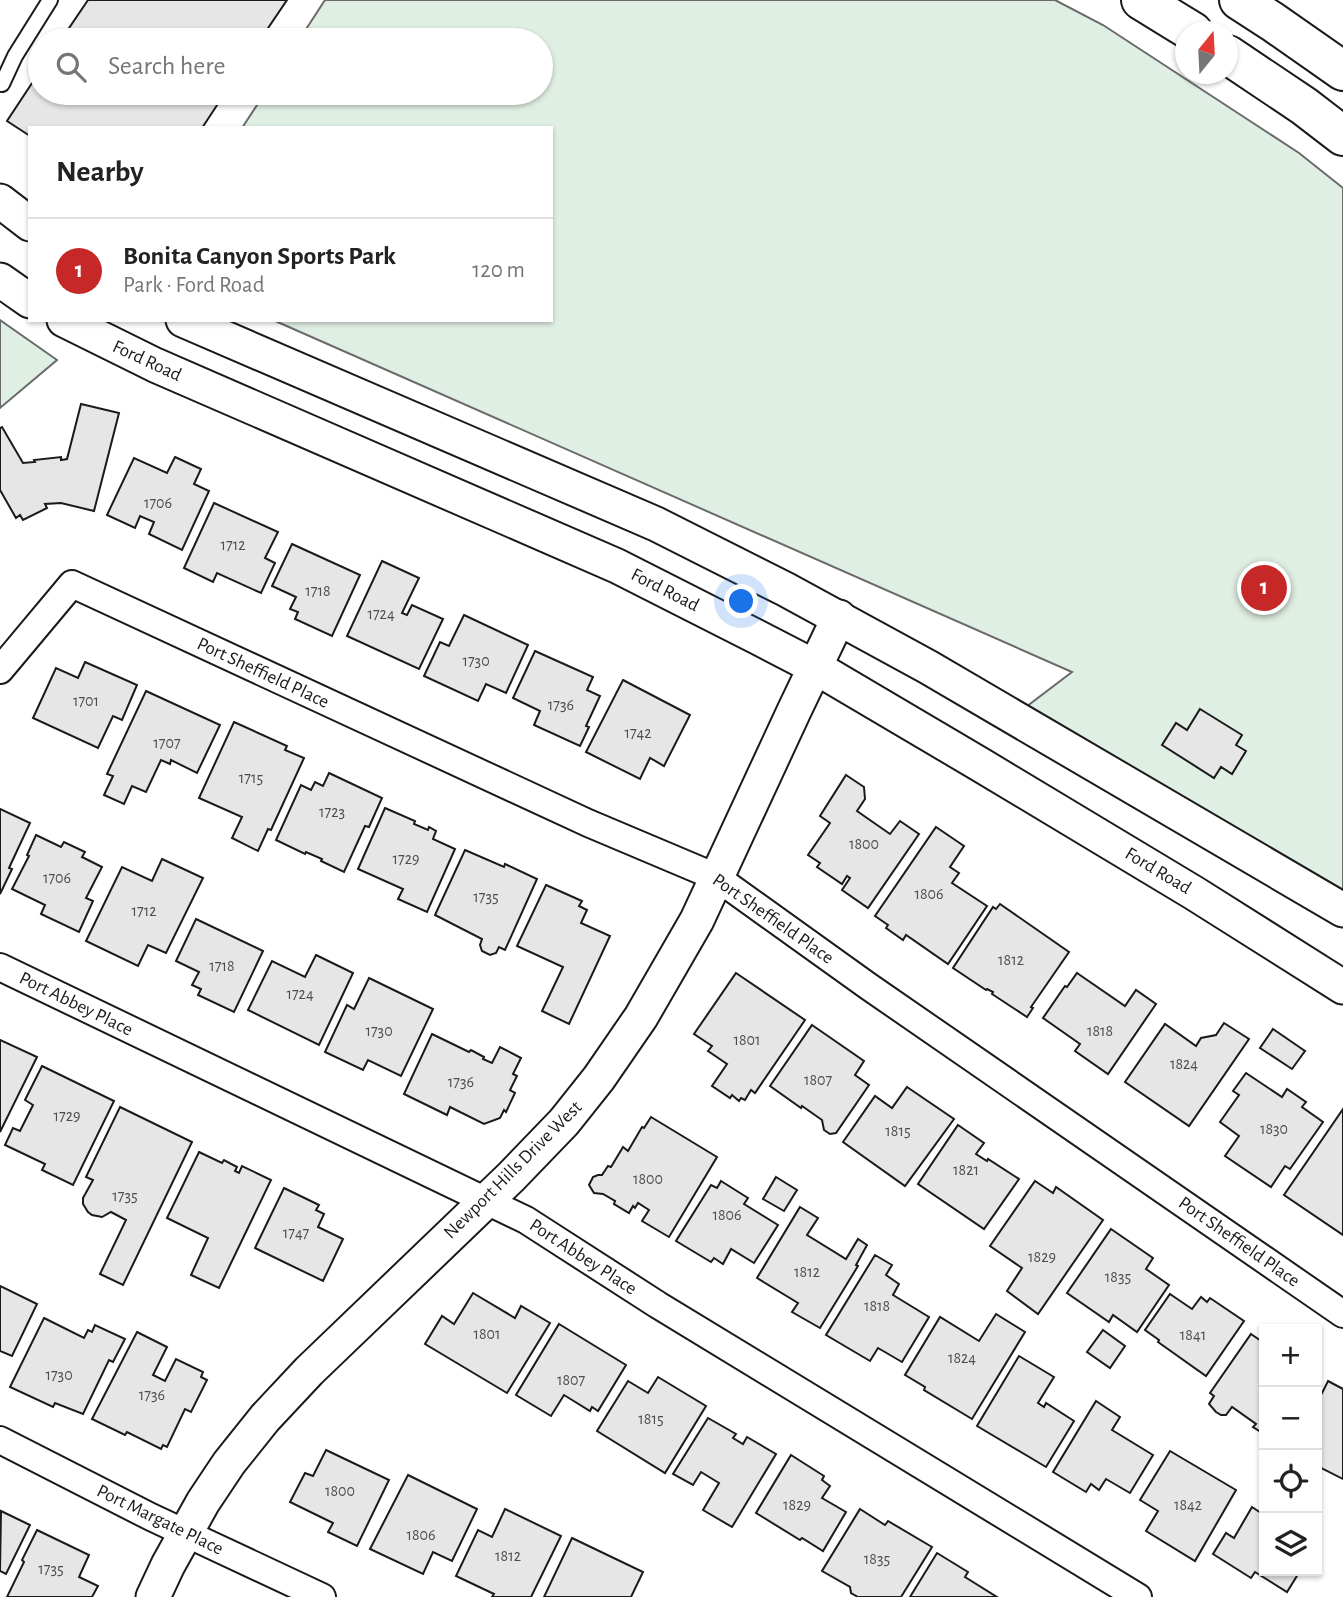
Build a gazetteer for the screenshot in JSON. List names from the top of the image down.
{
  "streets": {
    "street": [
      "Ford Road",
      "Port Sheffield Place",
      "Port Abbey Place",
      "Newport Hills Drive West",
      "Port Margate Place"
    ]
  },
  "crossings": [
    ["Ford Road", "Newport Hills Drive West"],
    ["Port Sheffield Place", "Newport Hills Drive West"],
    ["Port Abbey Place", "Newport Hills Drive West"],
    ["Newport Hills Drive West", "Port Margate Place"]
  ],
  "house_numbers": [
    "1706",
    "1712",
    "1718",
    "1724",
    "1730",
    "1701",
    "1736",
    "1742",
    "1707",
    "1715",
    "1723",
    "1800",
    "1729",
    "1706",
    "1806",
    "1735",
    "1712",
    "1812",
    "1718",
    "1724",
    "1730",
    "1818",
    "1801",
    "1824",
    "1807",
    "1736",
    "1729",
    "1830",
    "1815",
    "1821",
    "1800",
    "1735",
    "1806",
    "1747",
    "1829",
    "1812",
    "1835",
    "1818",
    "1801",
    "1841",
    "1824",
    "1730",
    "1807",
    "1736",
    "1815",
    "1800",
    "1829",
    "1842",
    "1806",
    "1812",
    "1835",
    "1735"
  ],
  "north": "top",
  "page": {
    "search": "Search here",
    "heading": "Nearby",
    "list": [
      {
        "mark": "1",
        "name": "Bonita Canyon Sports Park",
        "note": "Park · Ford Road",
        "value": "120 m"
      }
    ],
    "pins": "1",
    "map_buttons": ["+", "−"]
  }
}
